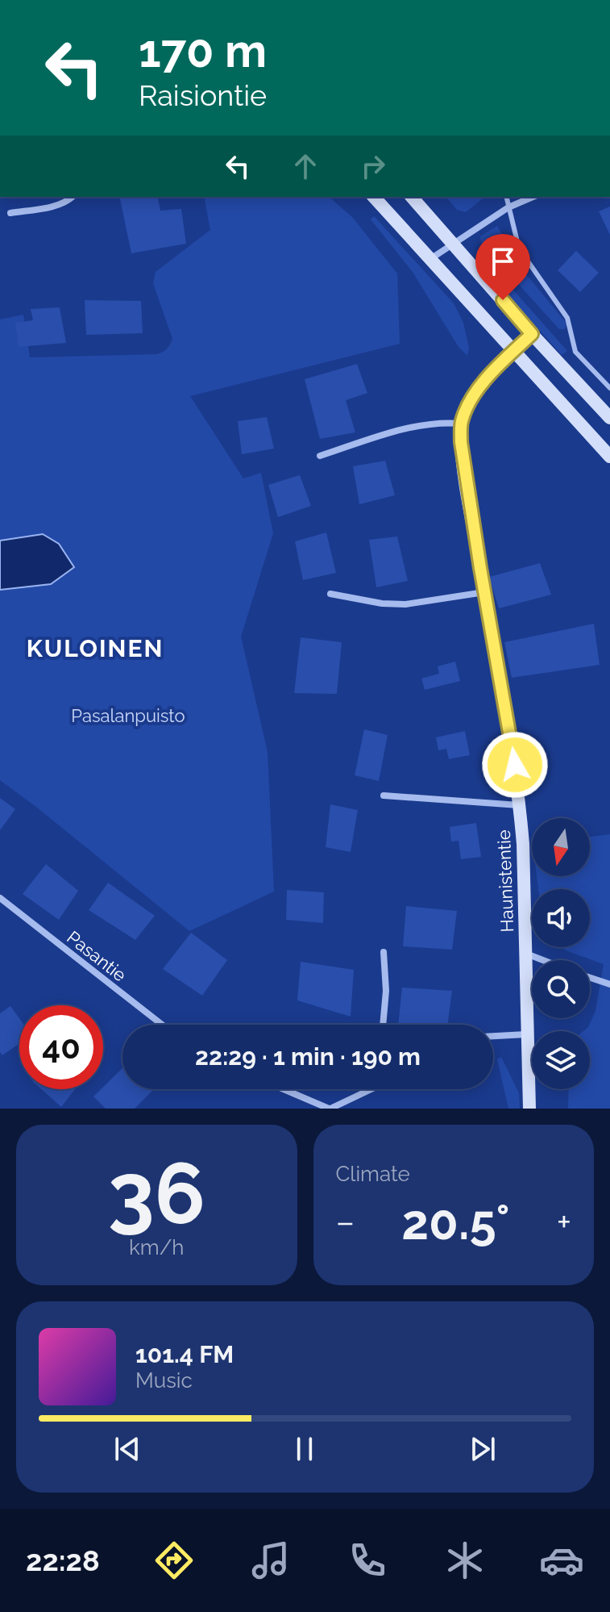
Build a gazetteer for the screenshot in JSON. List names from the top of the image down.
{
  "streets": {
    "street": ["Haunistentie", "Pasantie"]
  },
  "districts": ["KULOINEN"],
  "parks": ["Pasalanpuisto"],
  "north": "bottom",
  "page": {
    "turn": ["170 m", "Raisiontie"],
    "limit": "40",
    "trip": "22:29 · 1 min · 190 m",
    "tile": [
      ["36", "km/h"],
      "Climate"
    ],
    "heat": ["−", "20.5°", "+"],
    "song": ["101.4 FM", "Music"],
    "tabs": "22:28"
  }
}
